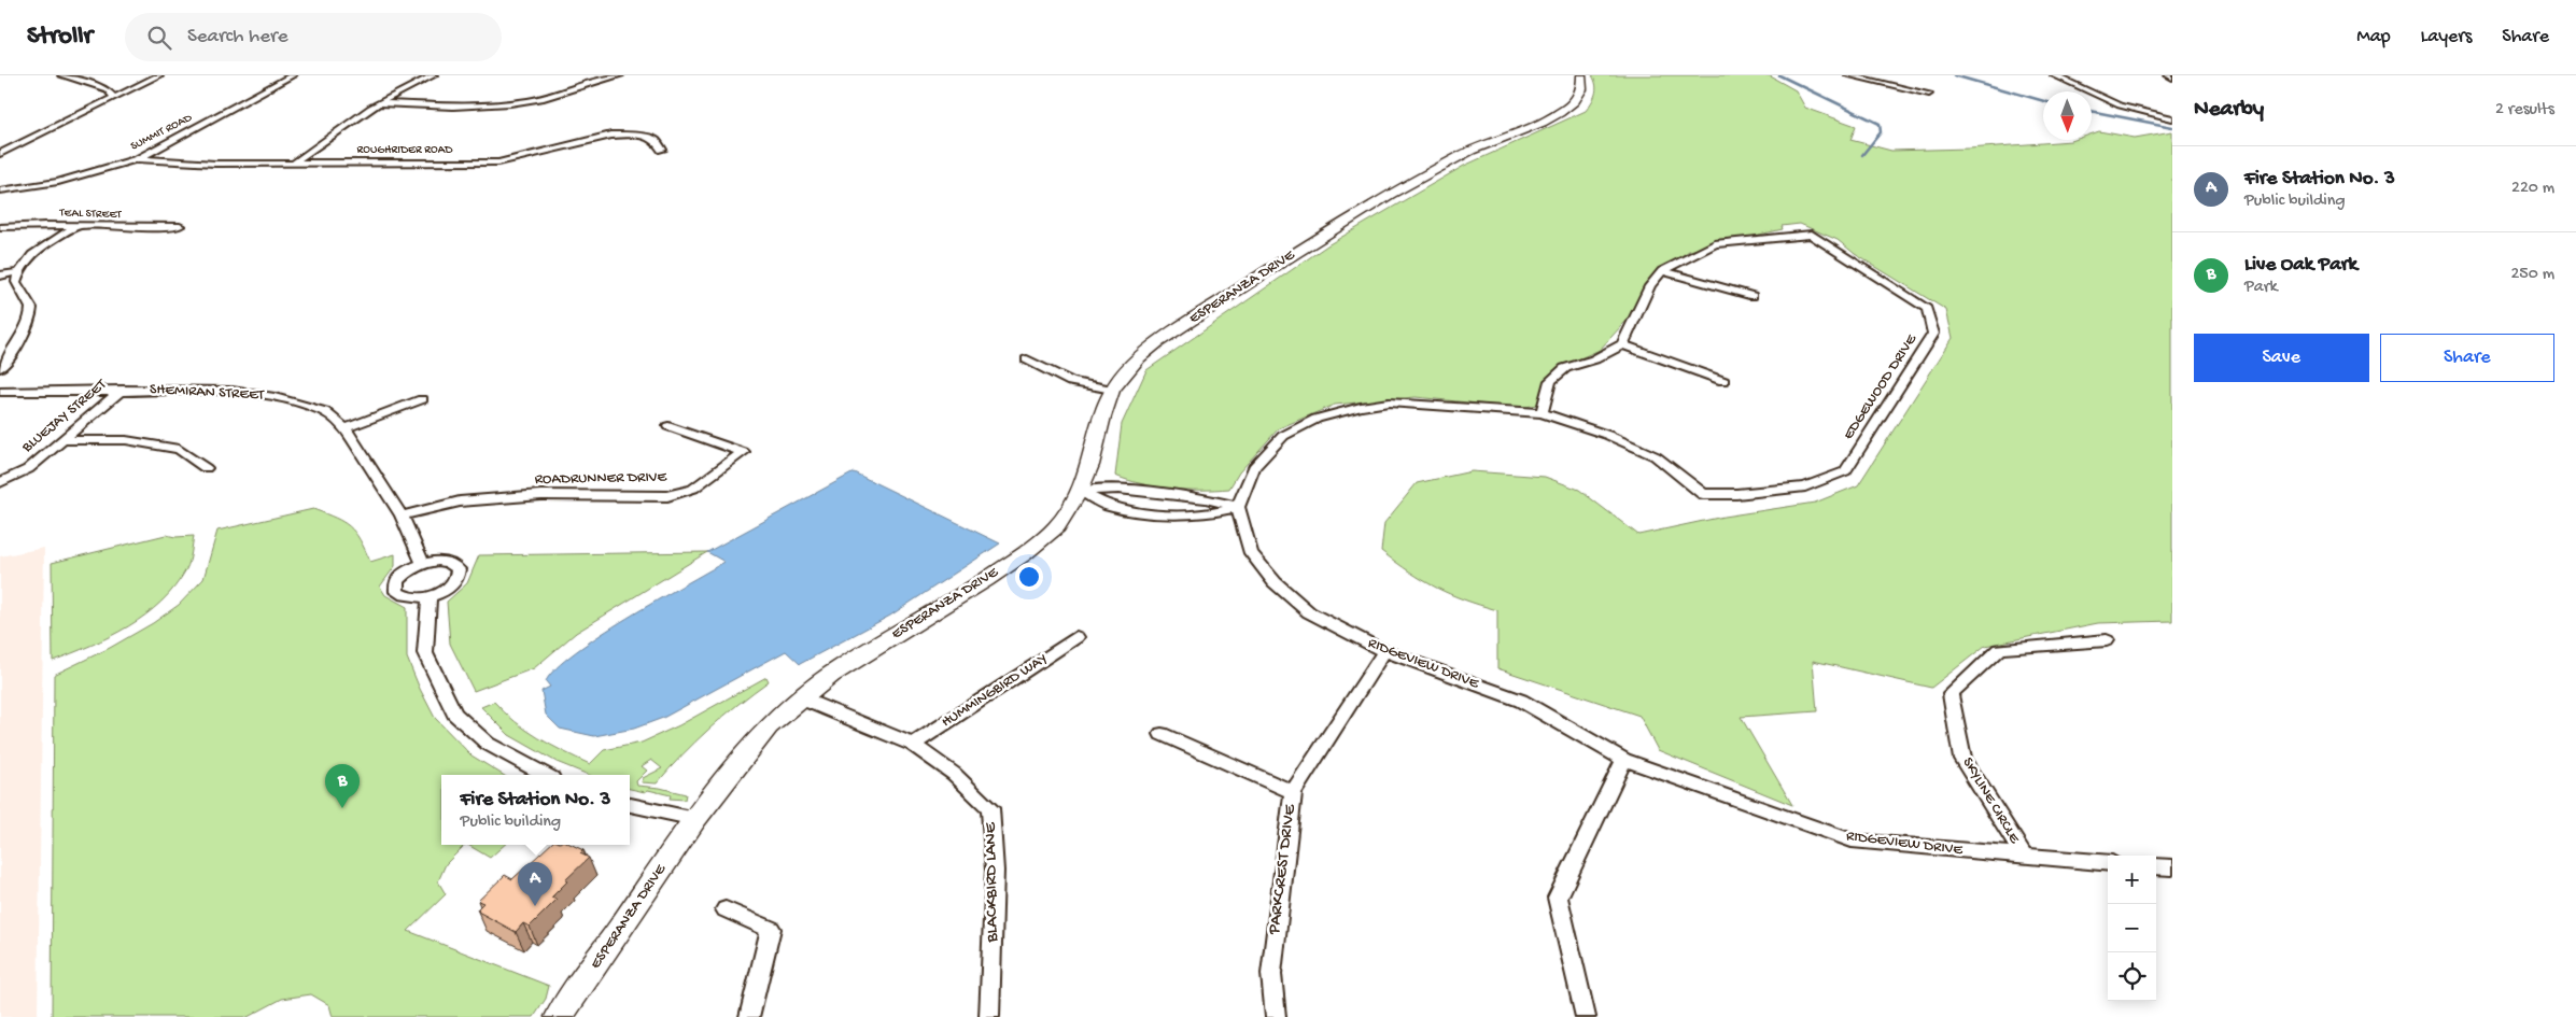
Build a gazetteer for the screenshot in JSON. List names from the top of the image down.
{
  "streets": {
    "main road": ["ESPERANZA DRIVE"],
    "street": [
      "SUMMIT ROAD",
      "ROUGHRIDER ROAD",
      "TEAL STREET",
      "EDGEWOOD DRIVE",
      "SHEMIRAN STREET",
      "BLUEJAY STREET",
      "ROADRUNNER DRIVE",
      "RIDGEVIEW DRIVE",
      "HUMMINGBIRD WAY",
      "SKYLINE CIRCLE",
      "PARKCREST DRIVE",
      "BLACKBIRD LANE"
    ]
  },
  "crossings": [
    ["SUMMIT ROAD", "ROUGHRIDER ROAD"],
    ["ESPERANZA DRIVE", "BLACKBIRD LANE"],
    ["SHEMIRAN STREET", "BLUEJAY STREET"],
    ["SHEMIRAN STREET", "ROADRUNNER DRIVE"],
    ["RIDGEVIEW DRIVE", "SKYLINE CIRCLE"],
    ["RIDGEVIEW DRIVE", "PARKCREST DRIVE"],
    ["HUMMINGBIRD WAY", "BLACKBIRD LANE"]
  ],
  "north": "bottom",
  "page": {
    "header": "Strollr",
    "search": "Search here",
    "nav": ["Map", "Layers", "Share"],
    "heading": ["Nearby", "2 results"],
    "list": [
      {
        "mark": "A",
        "name": "Fire Station No. 3",
        "note": "Public building",
        "value": "220 m"
      },
      {
        "mark": "B",
        "name": "Live Oak Park",
        "note": "Park",
        "value": "250 m"
      }
    ],
    "buttons": ["Save", "Share"],
    "pins": ["B", "A"],
    "popup": ["Fire Station No. 3", "Public building"],
    "map_buttons": ["+", "−"]
  }
}
